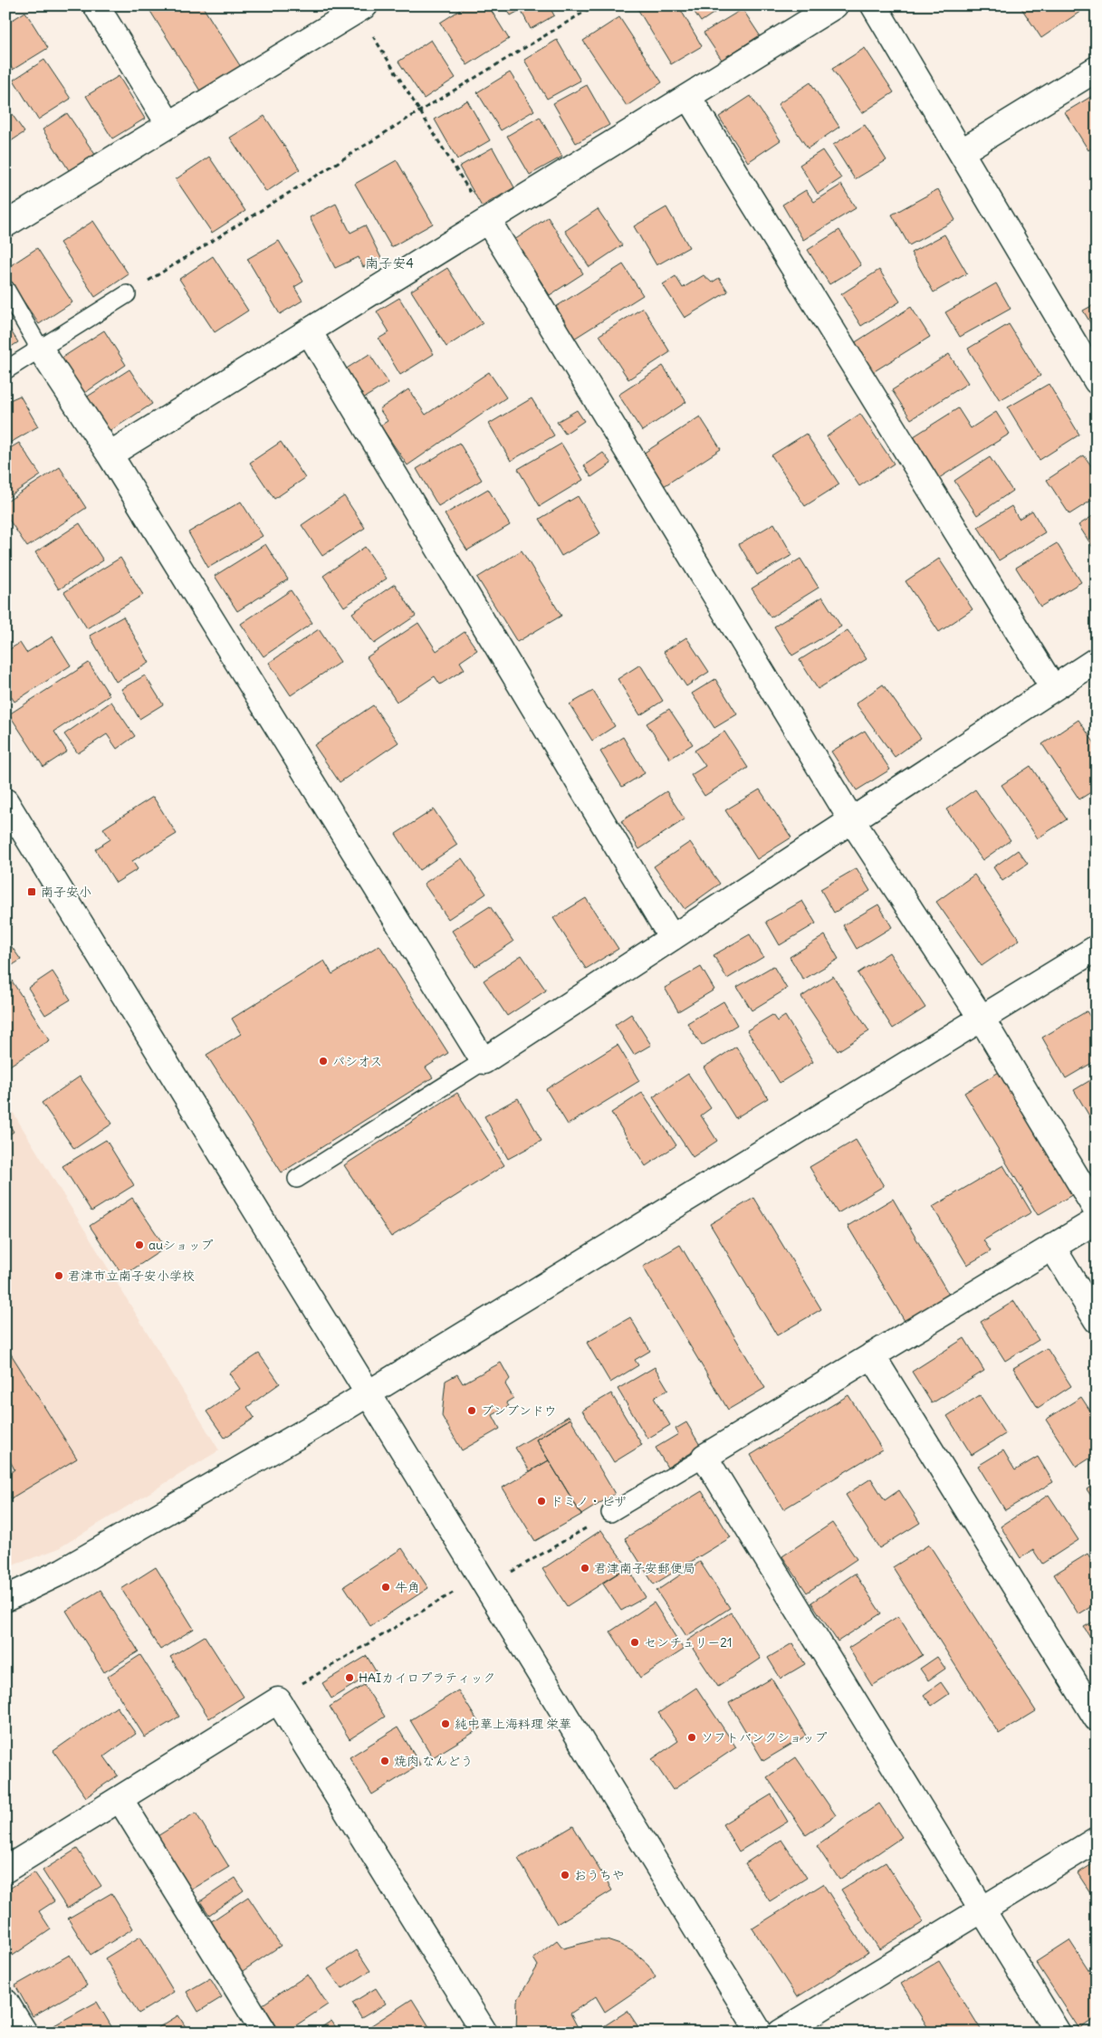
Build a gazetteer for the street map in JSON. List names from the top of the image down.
{
  "districts": ["南子安4"],
  "places": {
    "transit": ["南子安小"],
    "other": [
      "パシオス",
      "auショップ",
      "君津市立南子安小学校",
      "ブンブンドウ",
      "ドミノ・ピザ",
      "君津南子安郵便局",
      "牛角",
      "センチュリー21",
      "HAIカイロプラティック",
      "純中華上海料理 栄華",
      "ソフトバンクショップ",
      "焼肉 なんどう",
      "おうちや"
    ]
  }
}
